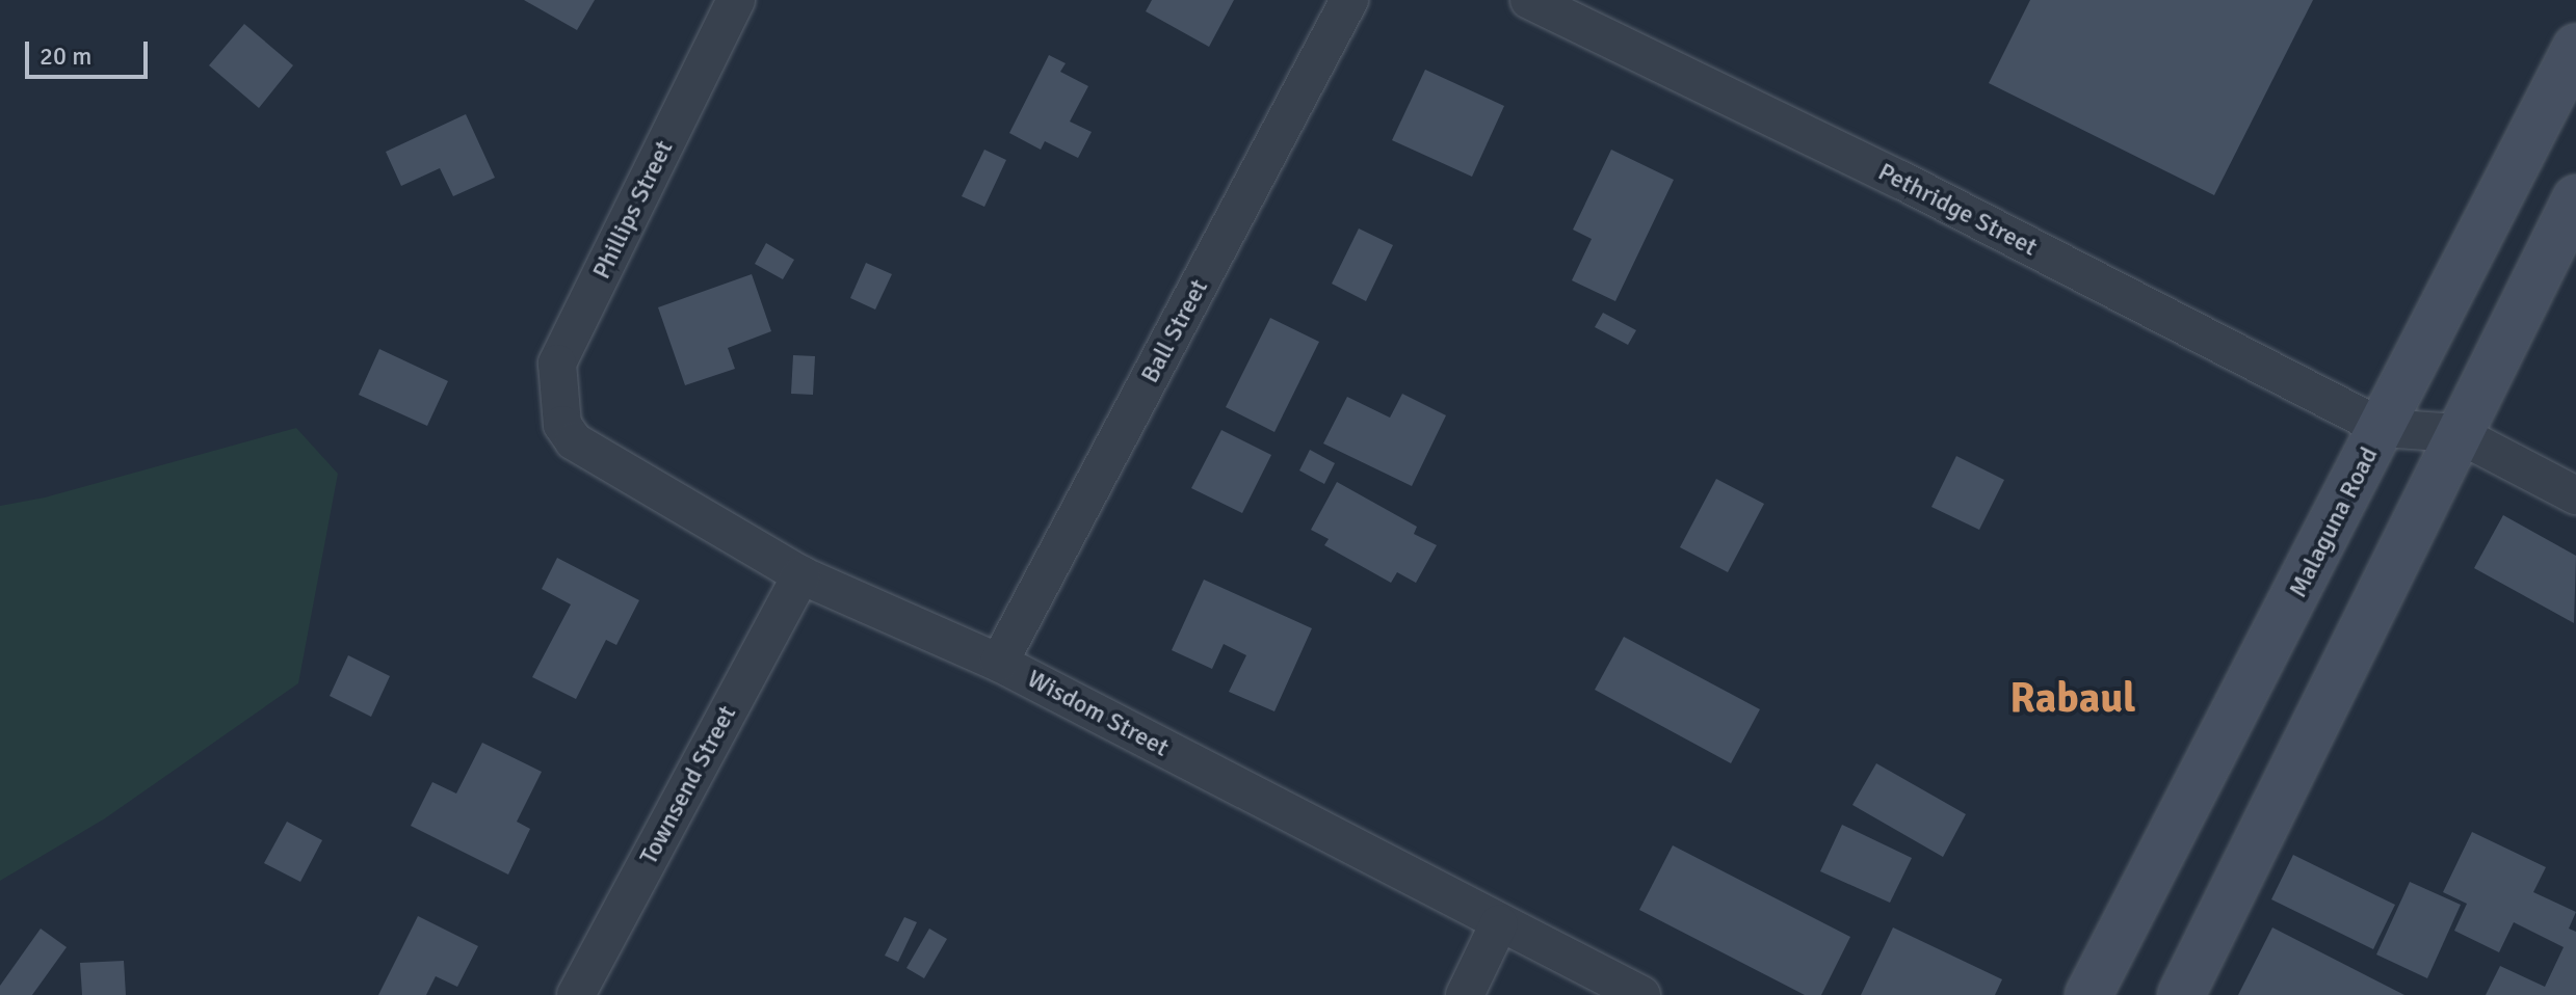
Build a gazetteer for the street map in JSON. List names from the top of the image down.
{
  "streets": {
    "street": [
      "Phillips Street",
      "Pethridge Street",
      "Ball Street",
      "Malaguna Road",
      "Wisdom Street",
      "Townsend Street"
    ]
  },
  "crossings": [
    ["Phillips Street", "Wisdom Street"],
    ["Pethridge Street", "Malaguna Road"],
    ["Ball Street", "Wisdom Street"],
    ["Wisdom Street", "Townsend Street"]
  ],
  "districts": ["Rabaul"],
  "scale_bar": "20 m"
}
